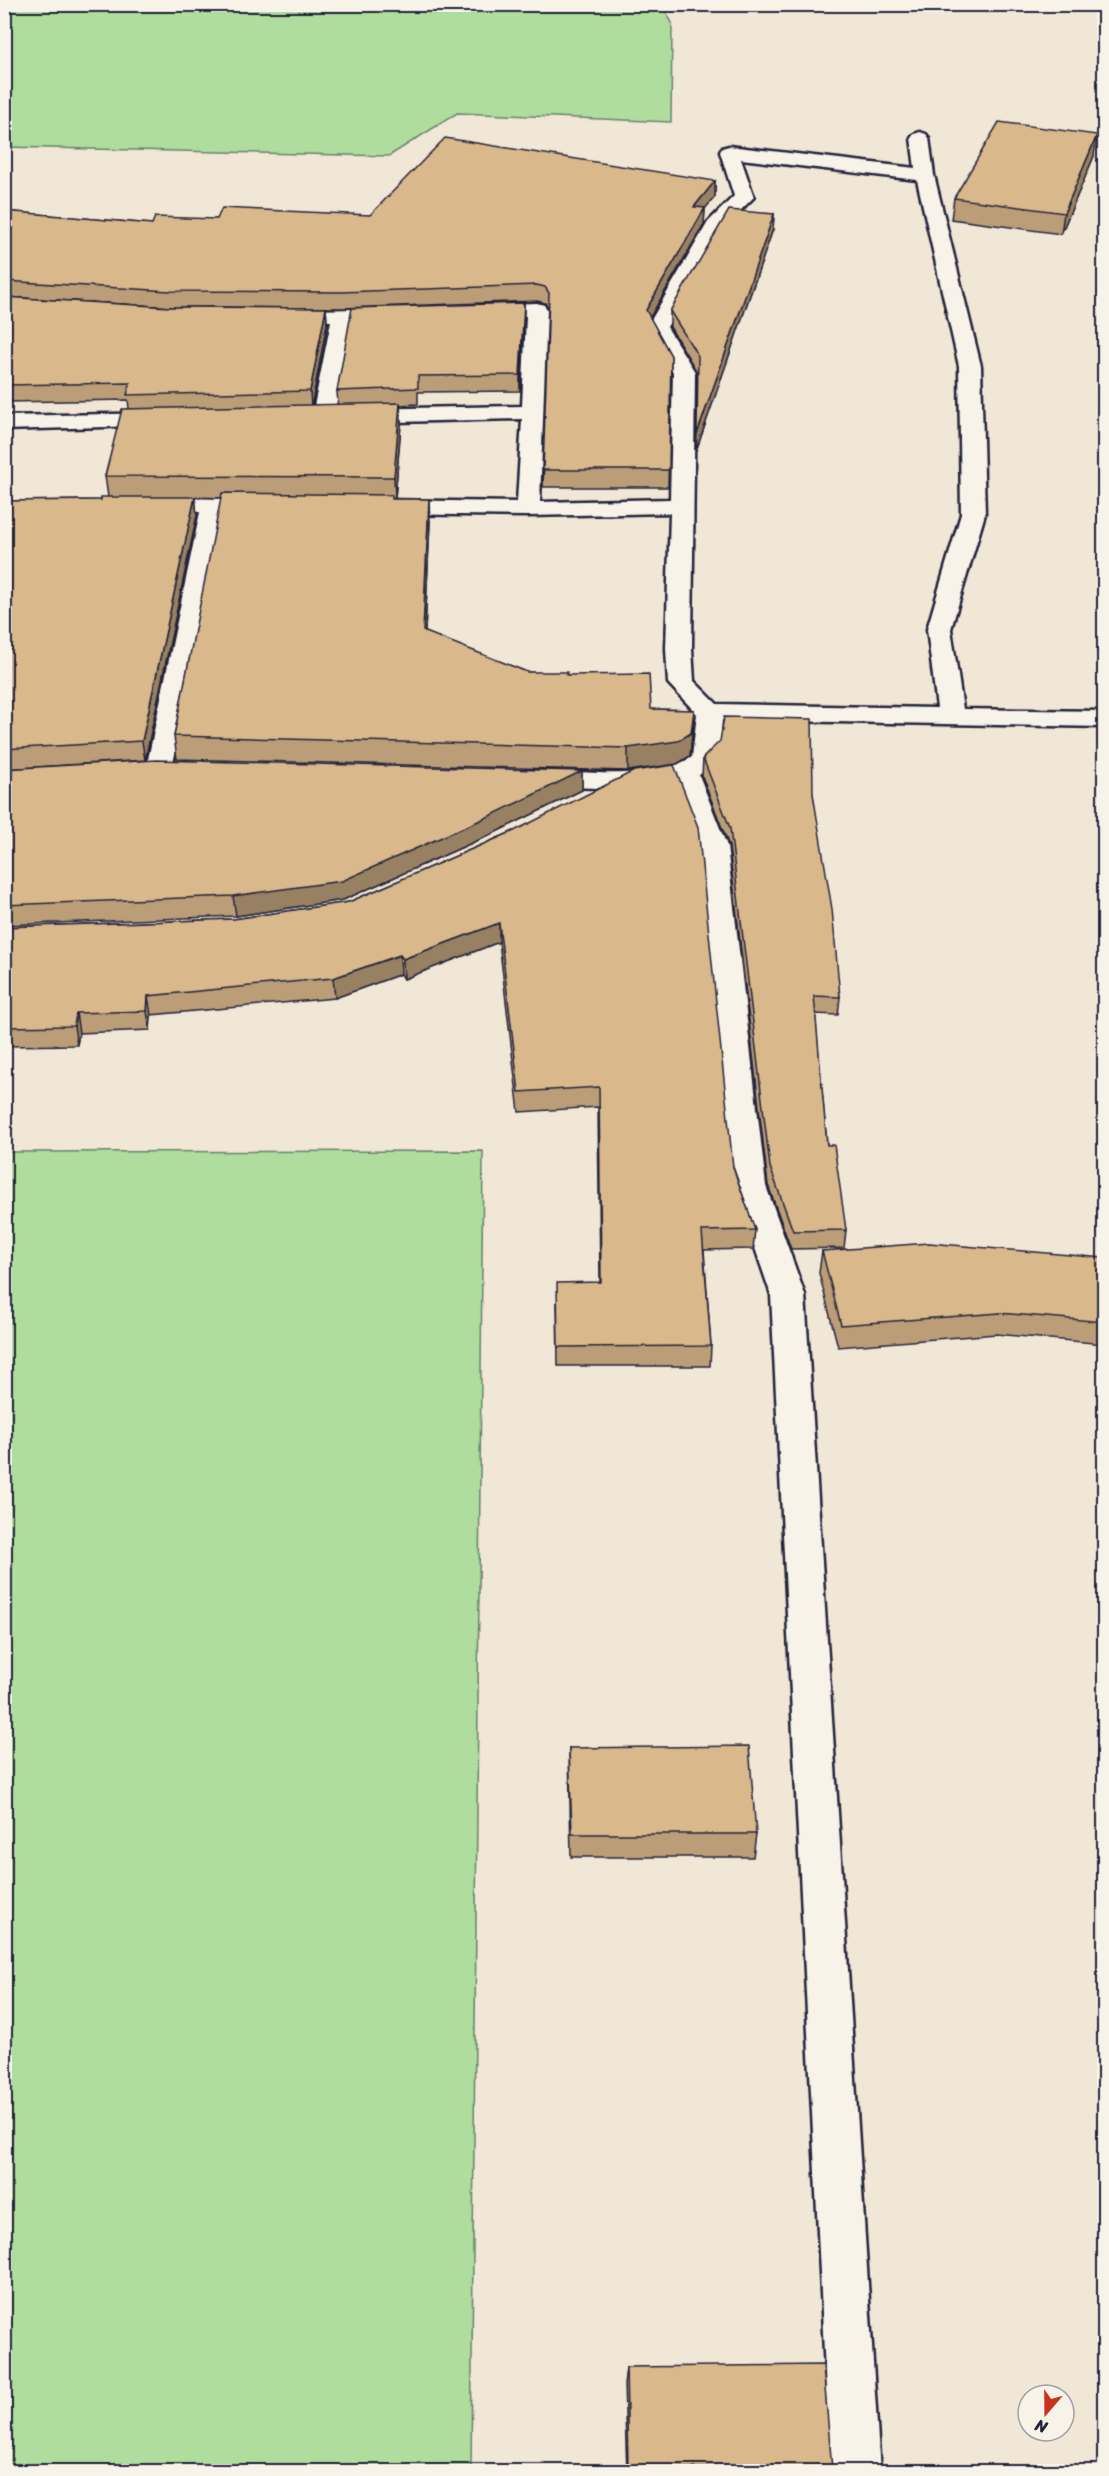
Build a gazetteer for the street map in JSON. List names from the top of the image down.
{
  "north": "bottom"
}
